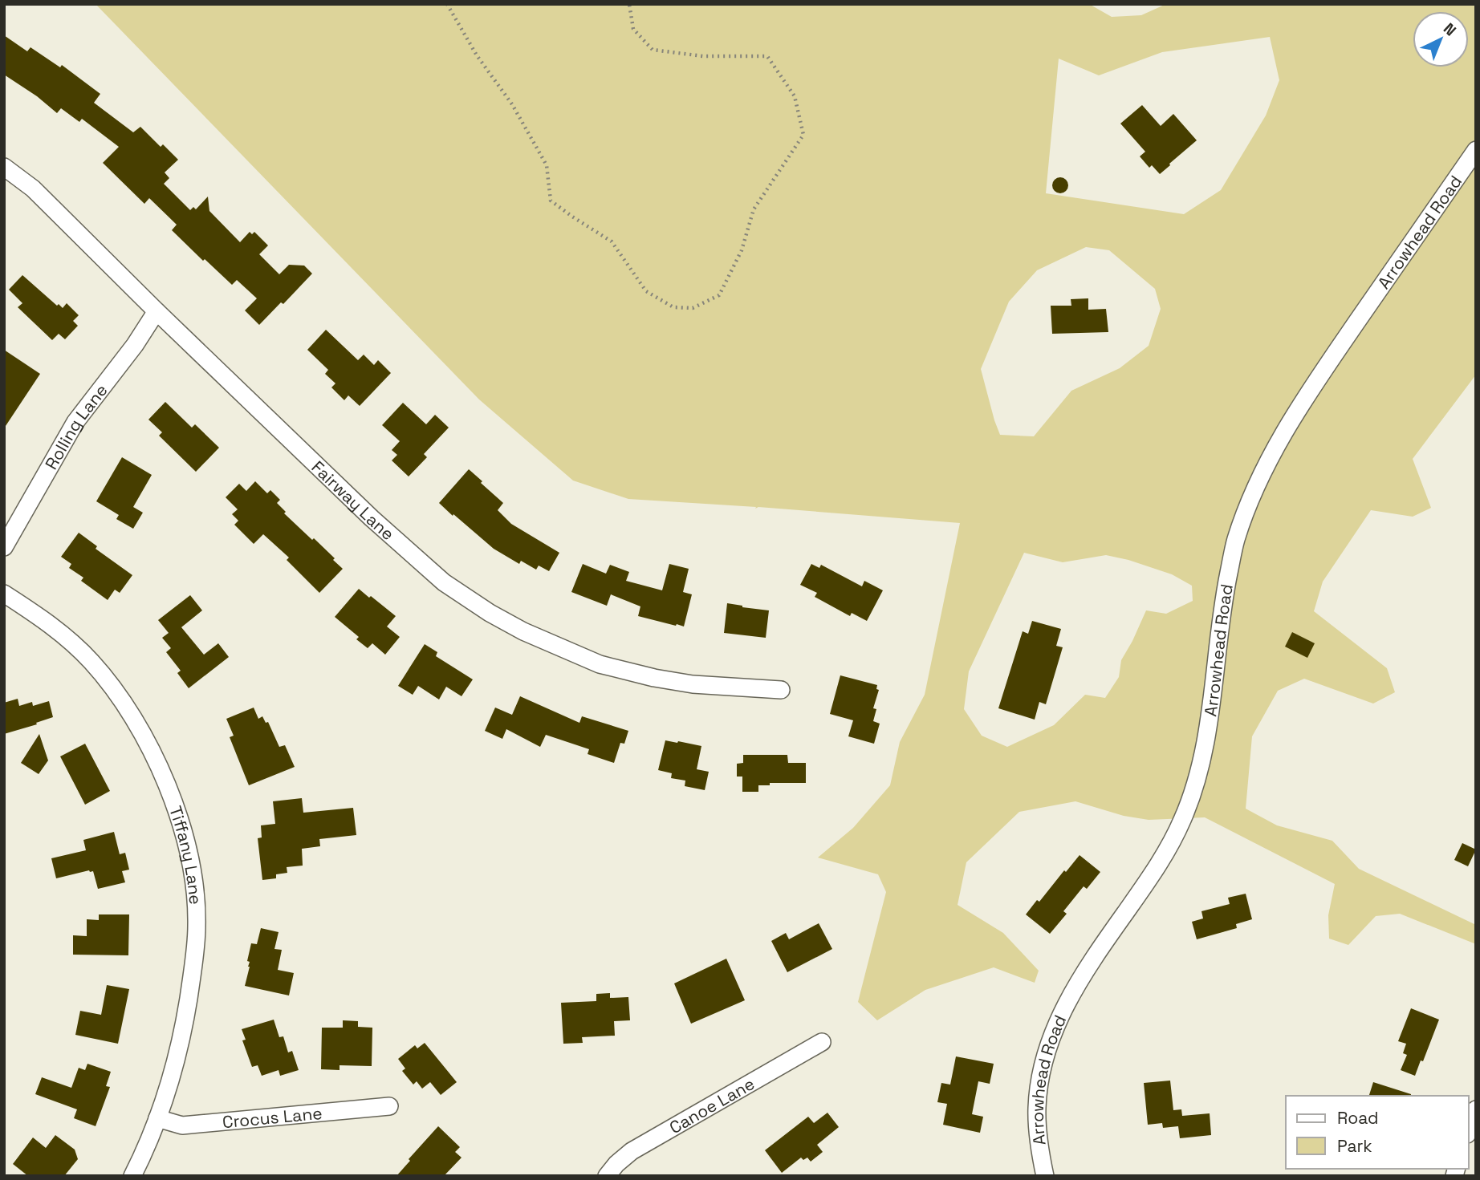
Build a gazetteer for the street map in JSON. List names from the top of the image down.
{
  "streets": {
    "street": [
      "Arrowhead Road",
      "Rolling Lane",
      "Fairway Lane",
      "Tiffany Lane",
      "Canoe Lane",
      "Crocus Lane"
    ]
  },
  "crossings": [
    ["Rolling Lane", "Fairway Lane"],
    ["Tiffany Lane", "Crocus Lane"]
  ],
  "legend": ["Road", "Park"],
  "north": "top right"
}
